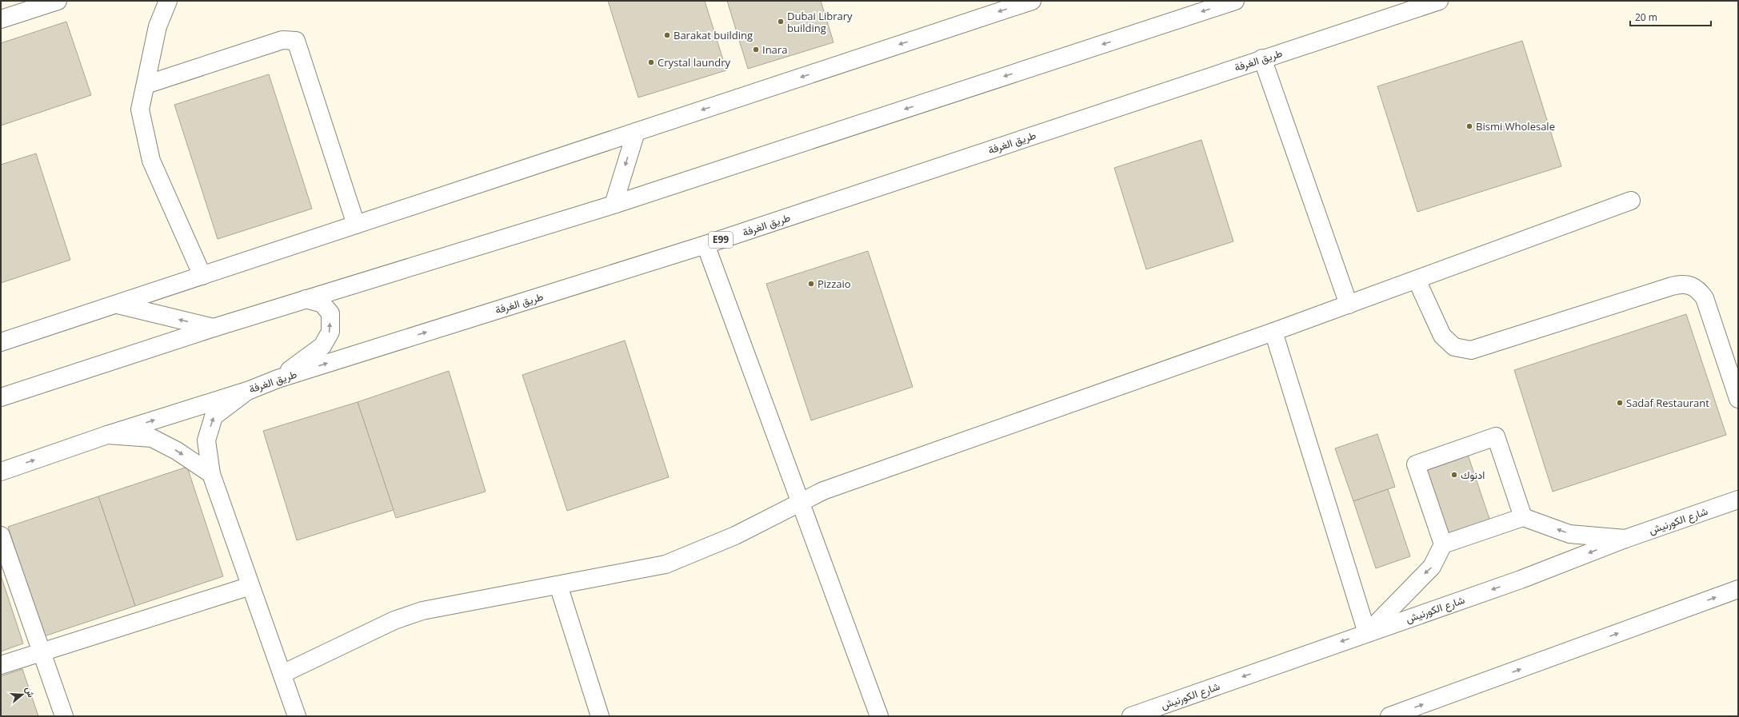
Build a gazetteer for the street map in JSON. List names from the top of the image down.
{
  "streets": {
    "main road": ["طريق الغرفة", "E99", "شارع الكورنيش"]
  },
  "places": [
    "Dubai Library building",
    "Barakat building",
    "Inara",
    "Crystal laundry",
    "Bismi Wholesale",
    "Pizzaio",
    "Sadaf Restaurant",
    "ادنوك"
  ],
  "scale_bar": "20 m",
  "north": "right"
}
